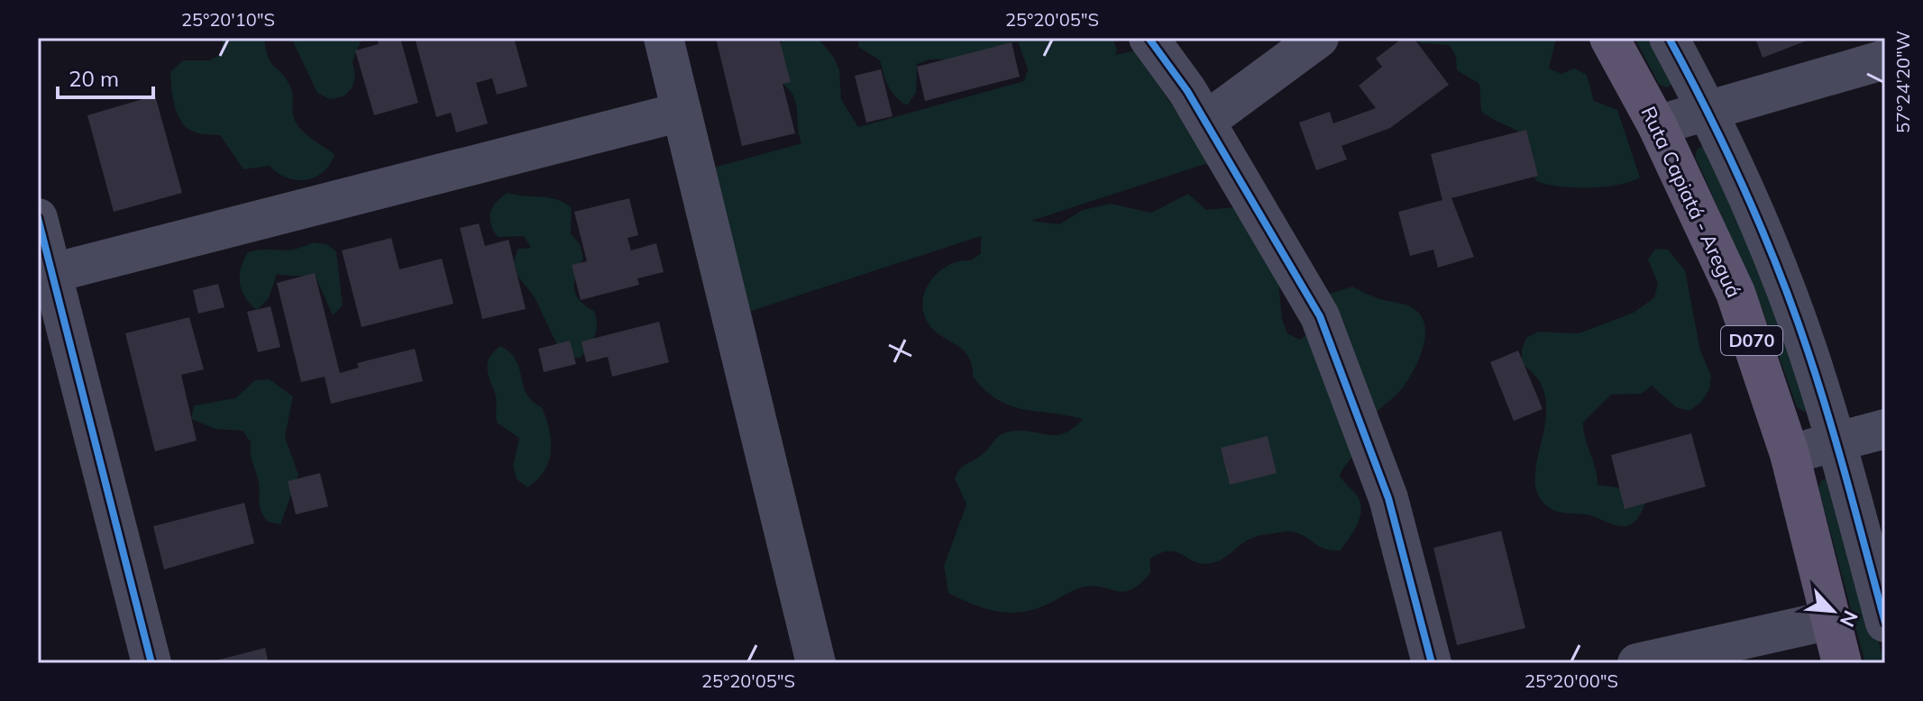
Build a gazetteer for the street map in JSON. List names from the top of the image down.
{
  "streets": {
    "main road": ["Ruta Capiatá - Areguá", "D070"]
  },
  "scale_bar": "20 m",
  "north": "bottom right",
  "coordinates": [
    "25°20'10\"S",
    "25°20'05\"S",
    "57°24'20\"W",
    "25°20'00\"S"
  ]
}
